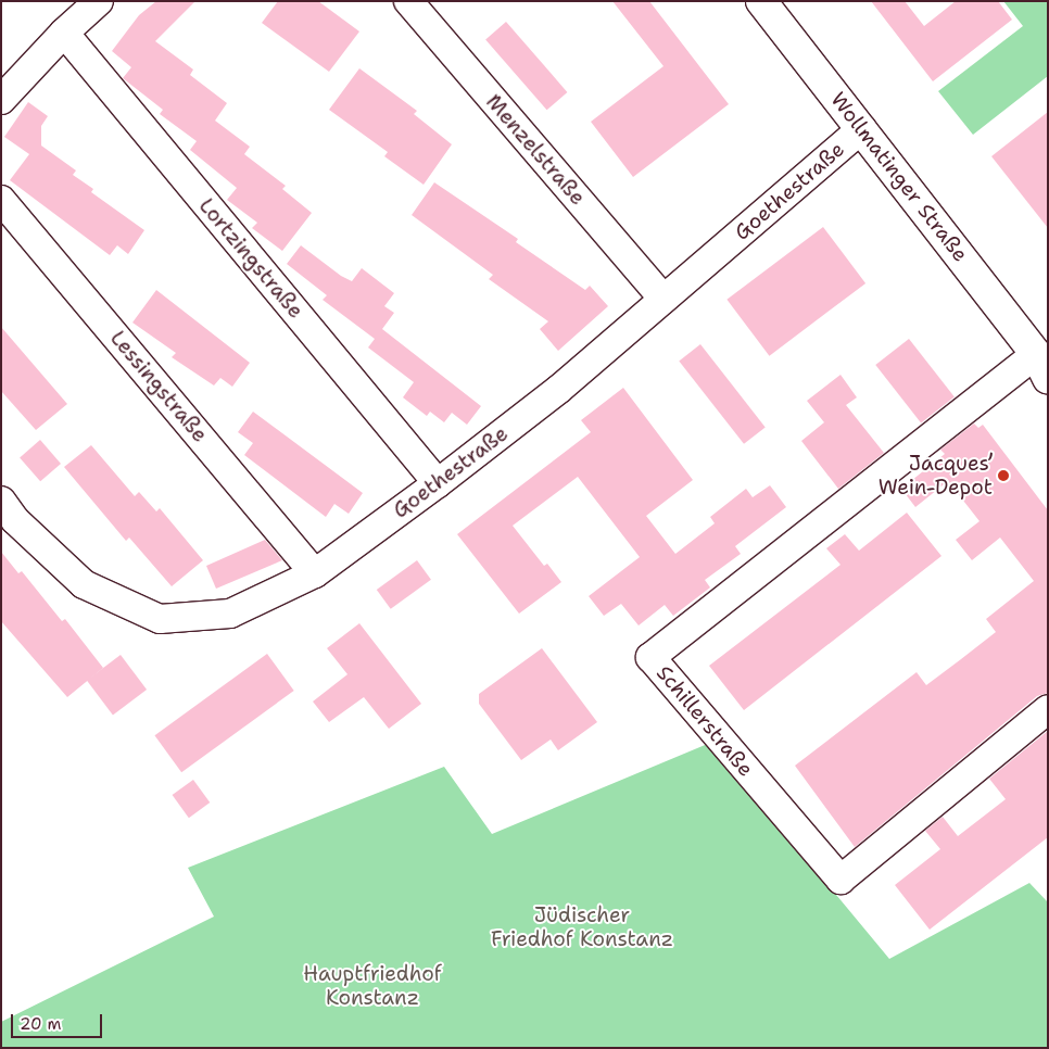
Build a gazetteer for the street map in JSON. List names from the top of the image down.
{
  "streets": {
    "main road": ["Wollmatinger Straße"],
    "street": [
      "Menzelstraße",
      "Goethestraße",
      "Lortzingstraße",
      "Lessingstraße",
      "Schillerstraße"
    ]
  },
  "crossings": [
    ["Menzelstraße", "Goethestraße"],
    ["Wollmatinger Straße", "Goethestraße"],
    ["Wollmatinger Straße", "Schillerstraße"],
    ["Goethestraße", "Lortzingstraße"],
    ["Goethestraße", "Lessingstraße"]
  ],
  "parks": ["Jüdischer Friedhof Konstanz", "Hauptfriedhof Konstanz"],
  "places": ["Jacques’ Wein-Depot"],
  "scale_bar": "20 m"
}
